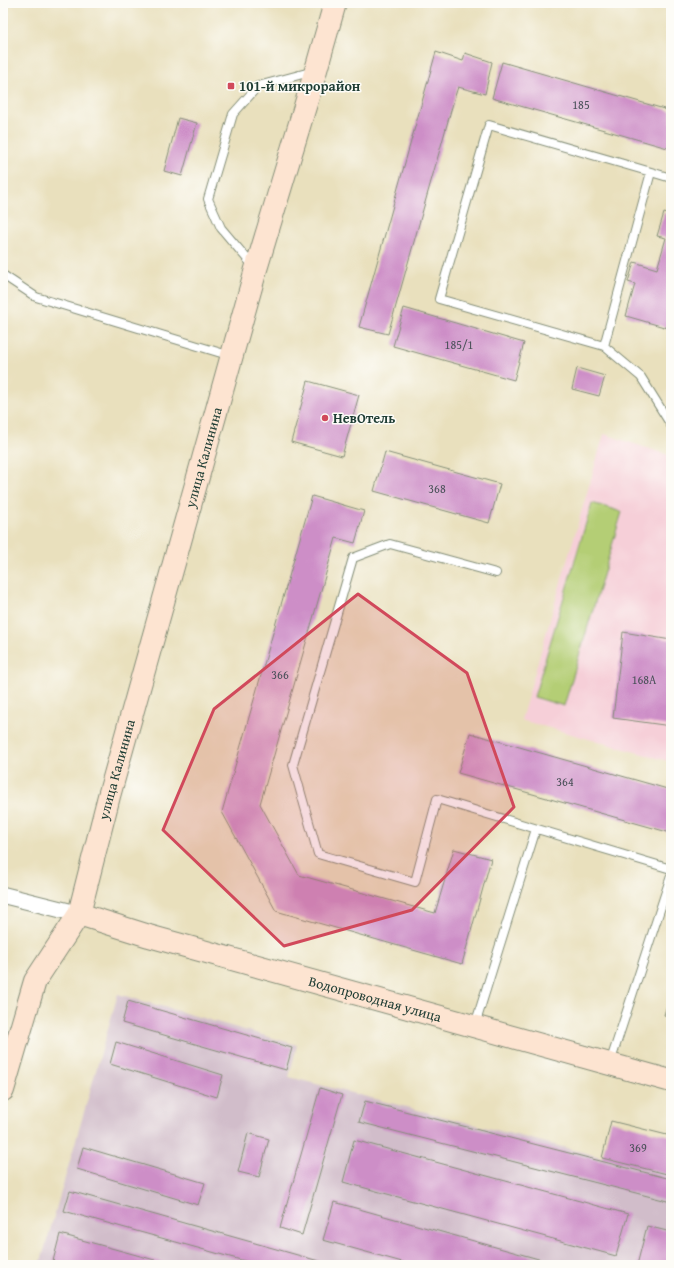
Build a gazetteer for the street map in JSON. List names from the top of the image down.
{
  "streets": {
    "main road": ["улица Калинина", "Водопроводная улица"]
  },
  "crossings": [
    ["улица Калинина", "Водопроводная улица"]
  ],
  "places": {
    "transit": ["101-й микрорайон"],
    "other": ["НевОтель"]
  },
  "house_numbers": [
    "185",
    "185/1",
    "368",
    "366",
    "168А",
    "364",
    "369"
  ]
}
